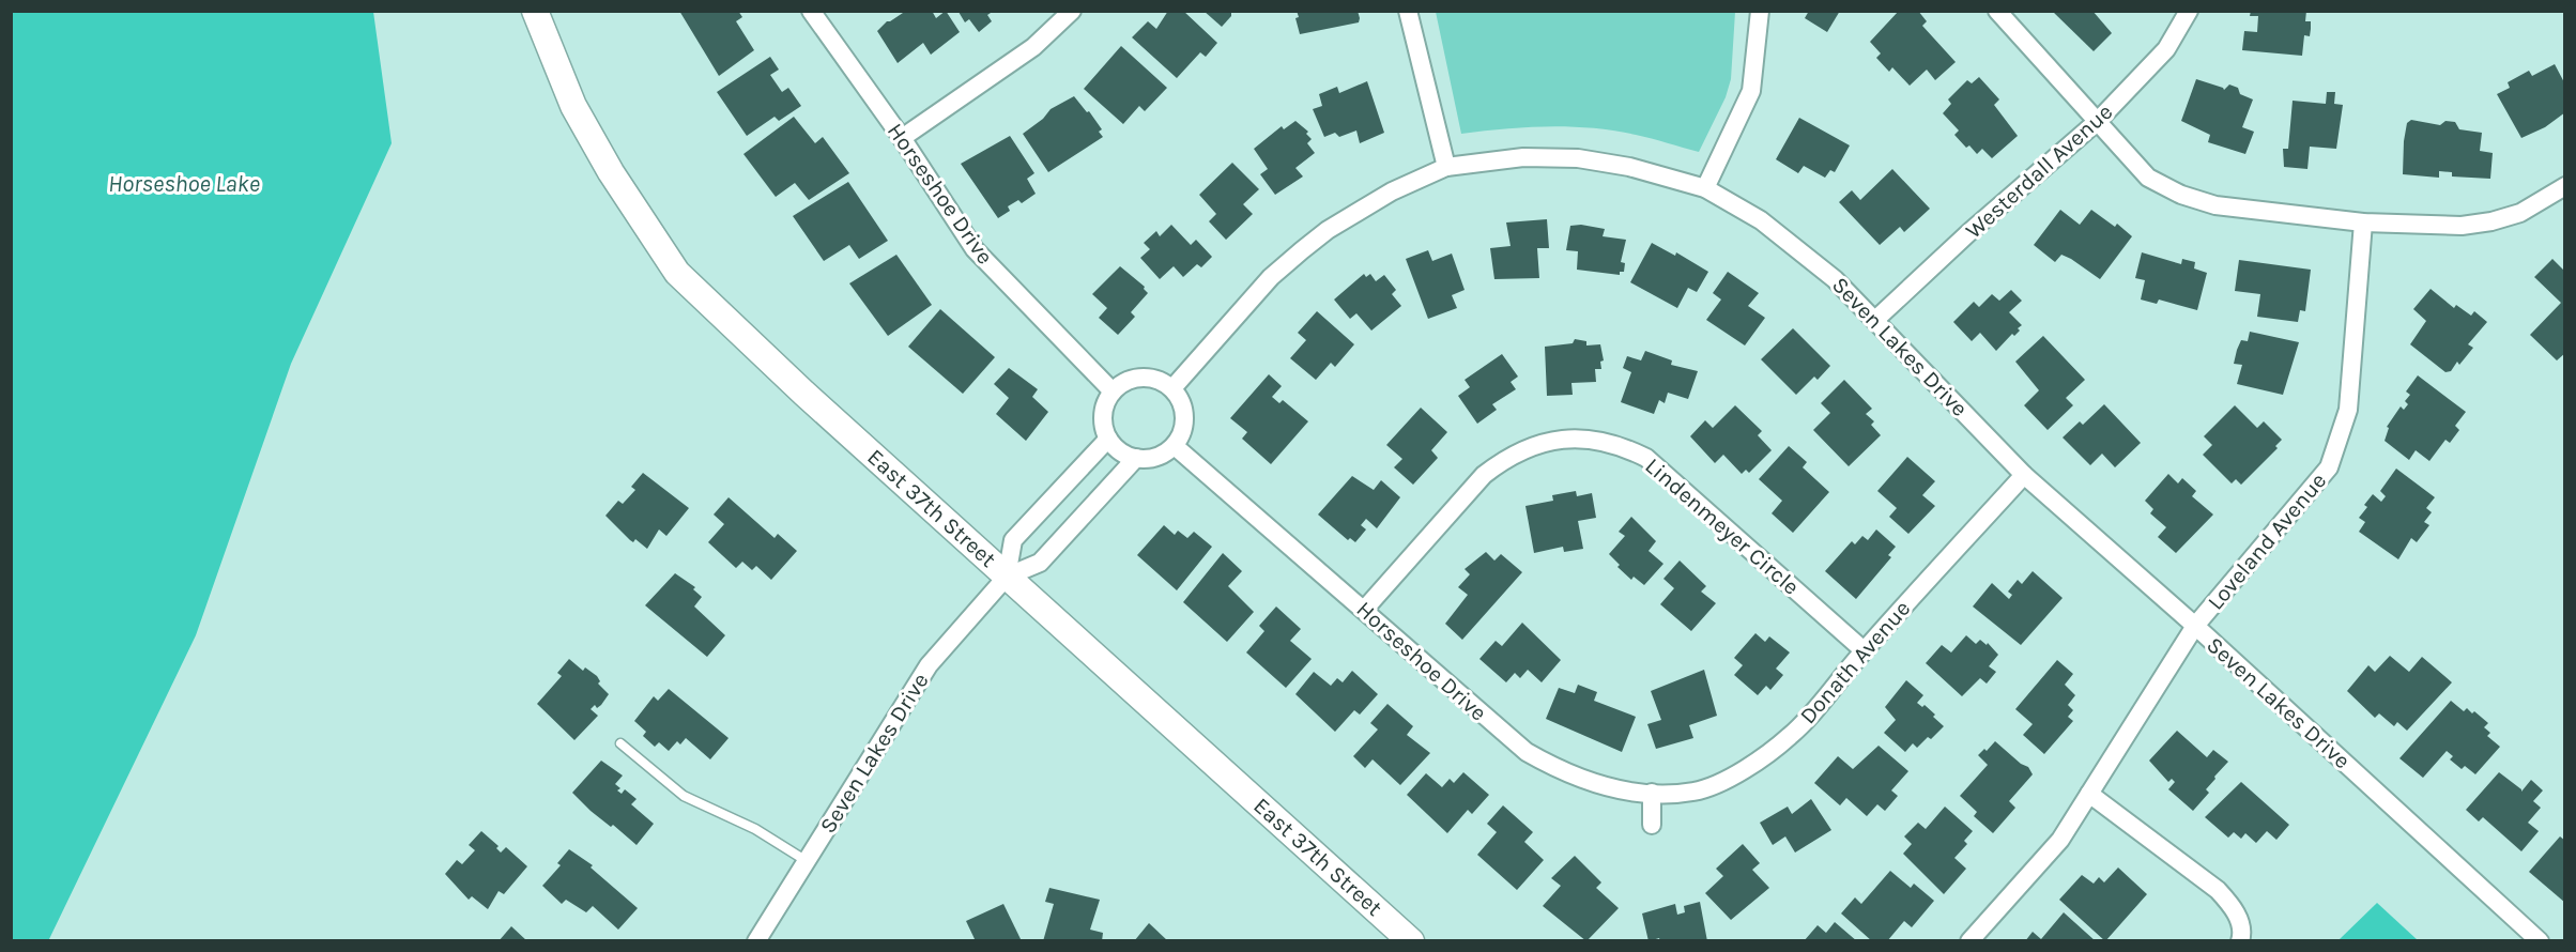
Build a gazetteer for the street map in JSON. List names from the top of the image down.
{
  "streets": {
    "main road": ["East 37th Street"],
    "street": [
      "Westerdall Avenue",
      "Horseshoe Drive",
      "Seven Lakes Drive",
      "Lindenmeyer Circle",
      "Loveland Avenue",
      "Donath Avenue"
    ]
  },
  "crossings": [
    ["Westerdall Avenue", "Seven Lakes Drive"],
    ["Horseshoe Drive", "Seven Lakes Drive"],
    ["Horseshoe Drive", "Lindenmeyer Circle"],
    ["Horseshoe Drive", "Donath Avenue"],
    ["Seven Lakes Drive", "East 37th Street"],
    ["Seven Lakes Drive", "Loveland Avenue"],
    ["Seven Lakes Drive", "Donath Avenue"],
    ["Lindenmeyer Circle", "Donath Avenue"]
  ],
  "water": ["Horseshoe Lake"]
}
